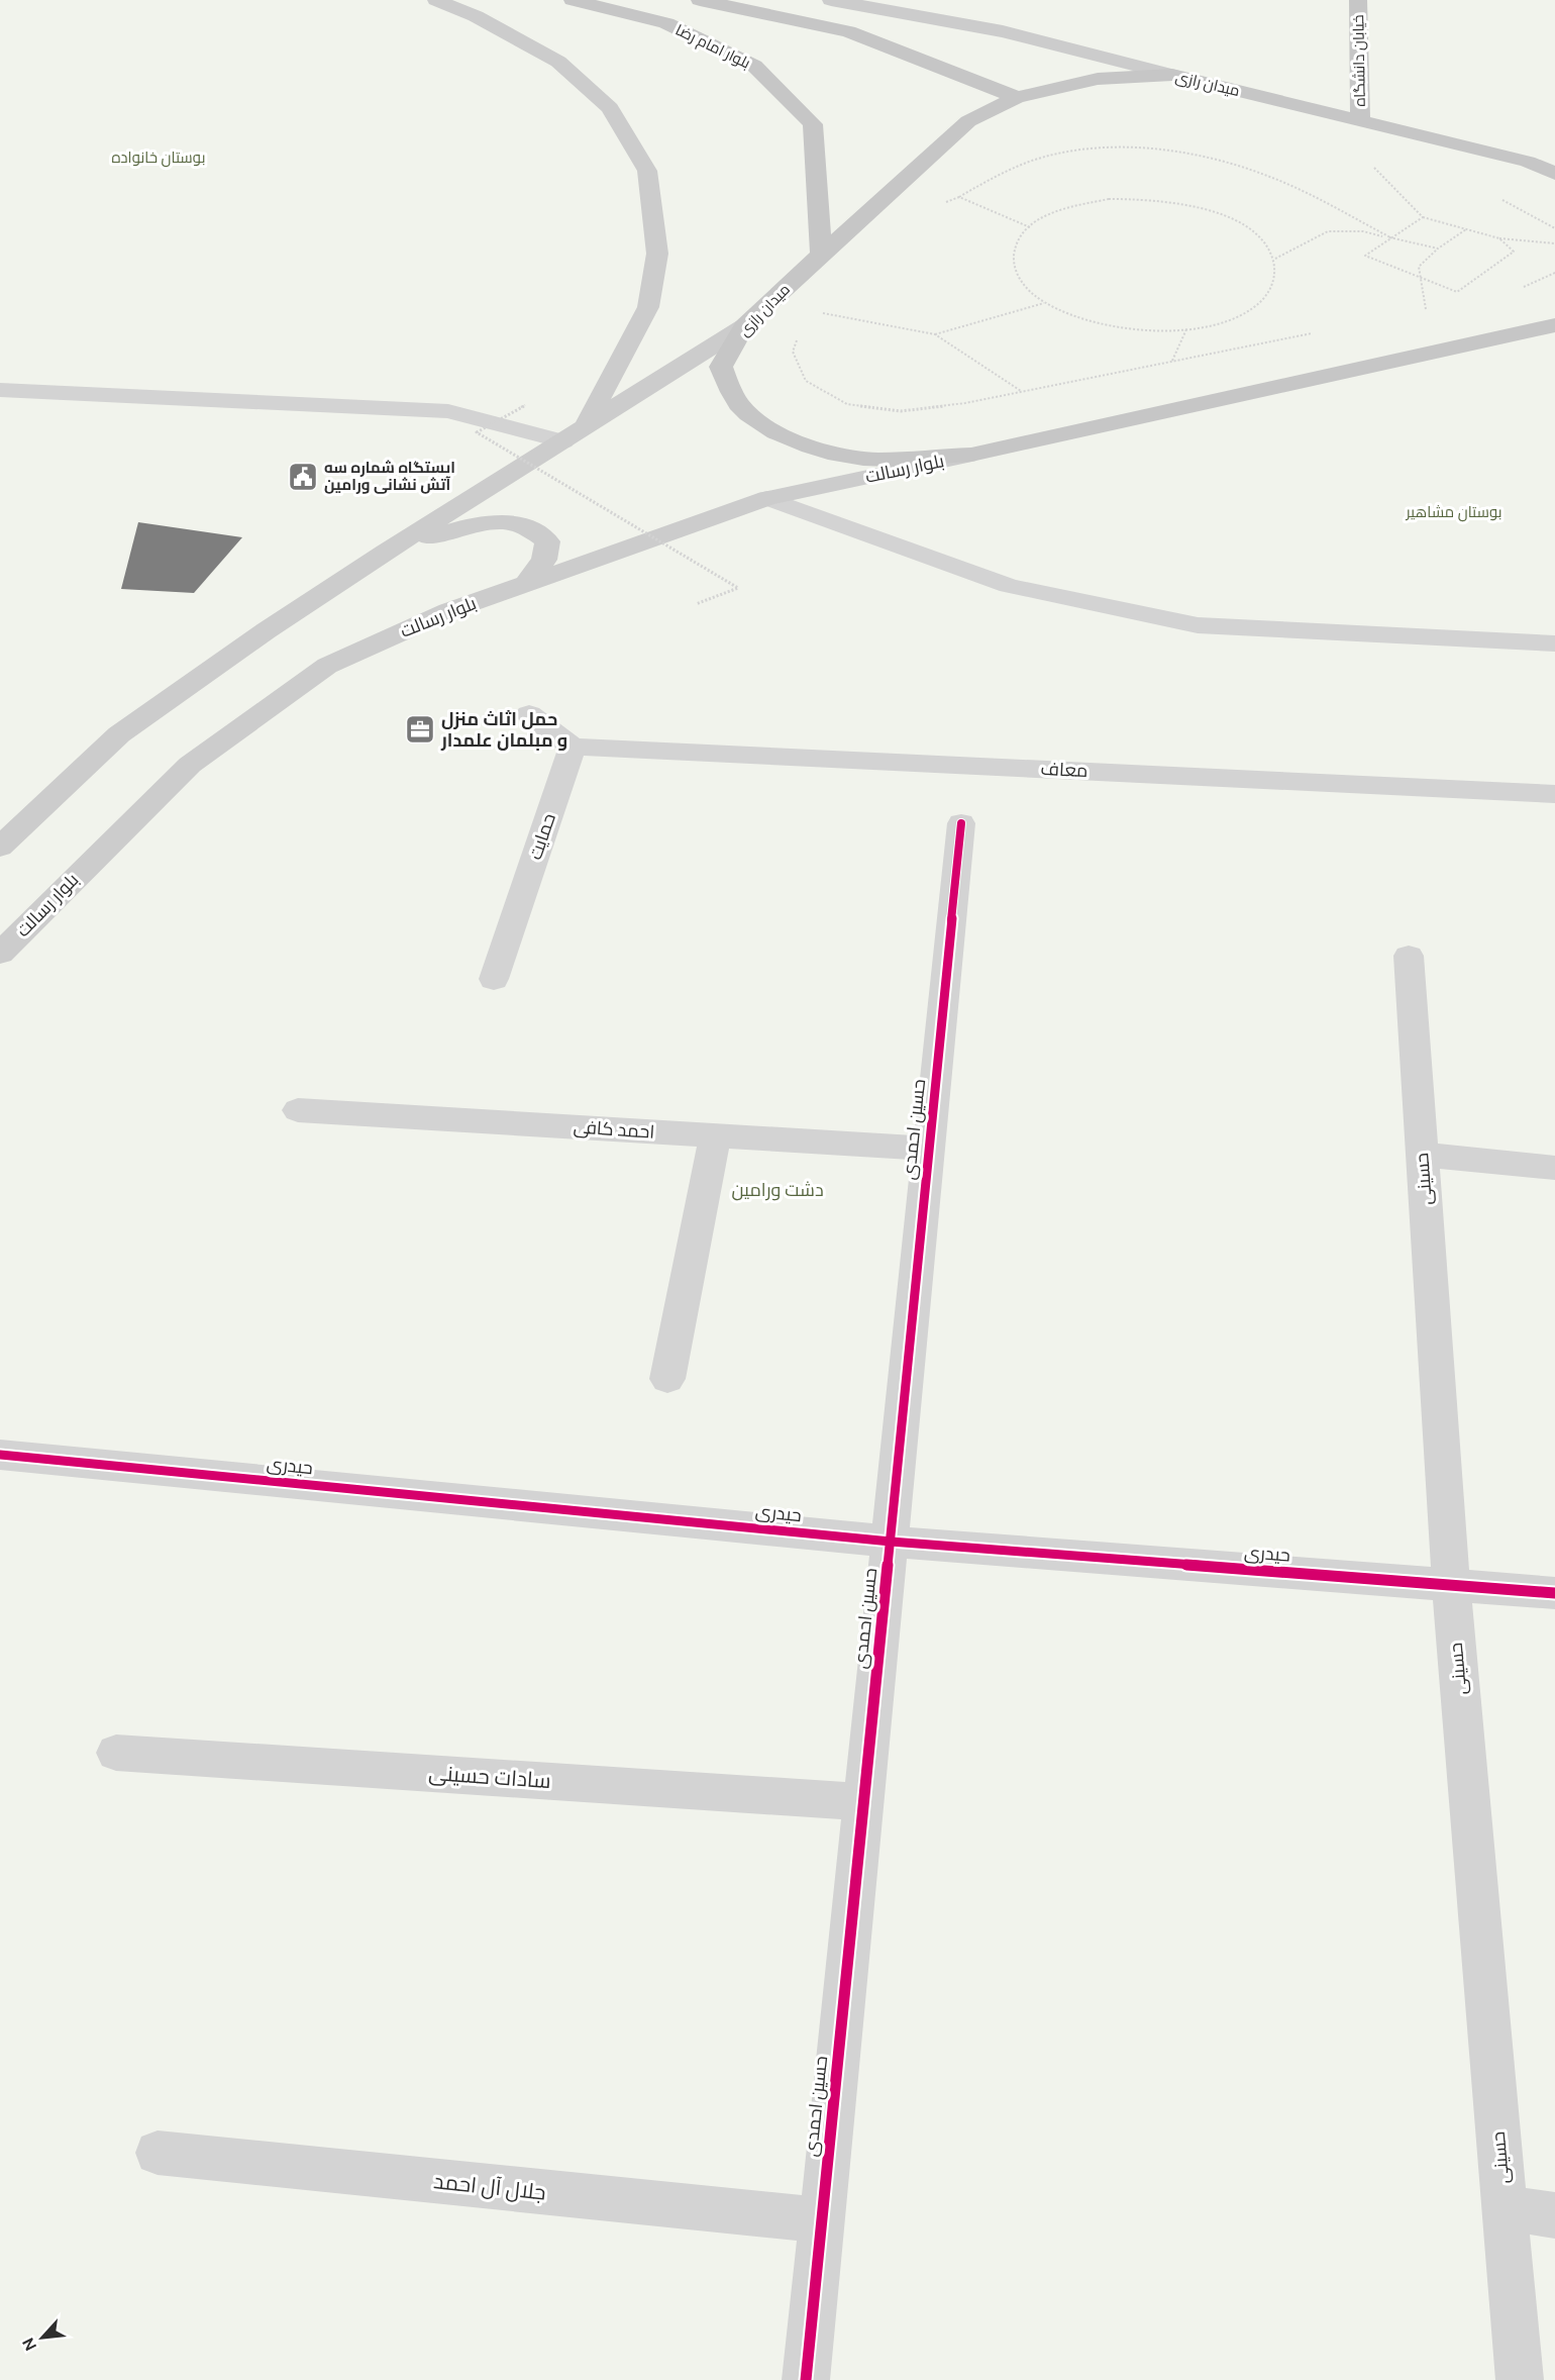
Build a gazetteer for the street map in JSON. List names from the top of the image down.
{
  "streets": {
    "main road": [
      "بلوار امام رضا",
      "خیابان دانشگاه",
      "میدان رازی",
      "بلوار رسالت"
    ],
    "street": [
      "معاف",
      "حمایت",
      "احمد کافی",
      "حسین احمدی",
      "حسینی",
      "حیدری",
      "سادات حسینی",
      "جلال آل احمد"
    ]
  },
  "crossings": [
    ["بلوار امام رضا", "میدان رازی"],
    ["خیابان دانشگاه", "میدان رازی"],
    ["میدان رازی", "بلوار رسالت"],
    ["معاف", "حمایت"],
    ["احمد کافی", "حسین احمدی"],
    ["حسین احمدی", "حیدری"],
    ["حسین احمدی", "سادات حسینی"],
    ["حسین احمدی", "جلال آل احمد"],
    ["حسینی", "حیدری"]
  ],
  "parks": ["بوستان خانواده", "بوستان مشاهیر", "دشت ورامین"],
  "places": {
    "public building": ["ایستگاه شماره سه آتش نشانی ورامین"],
    "office": ["حمل اثاث منزل و مبلمان علمدار"]
  },
  "north": "bottom left"
}
